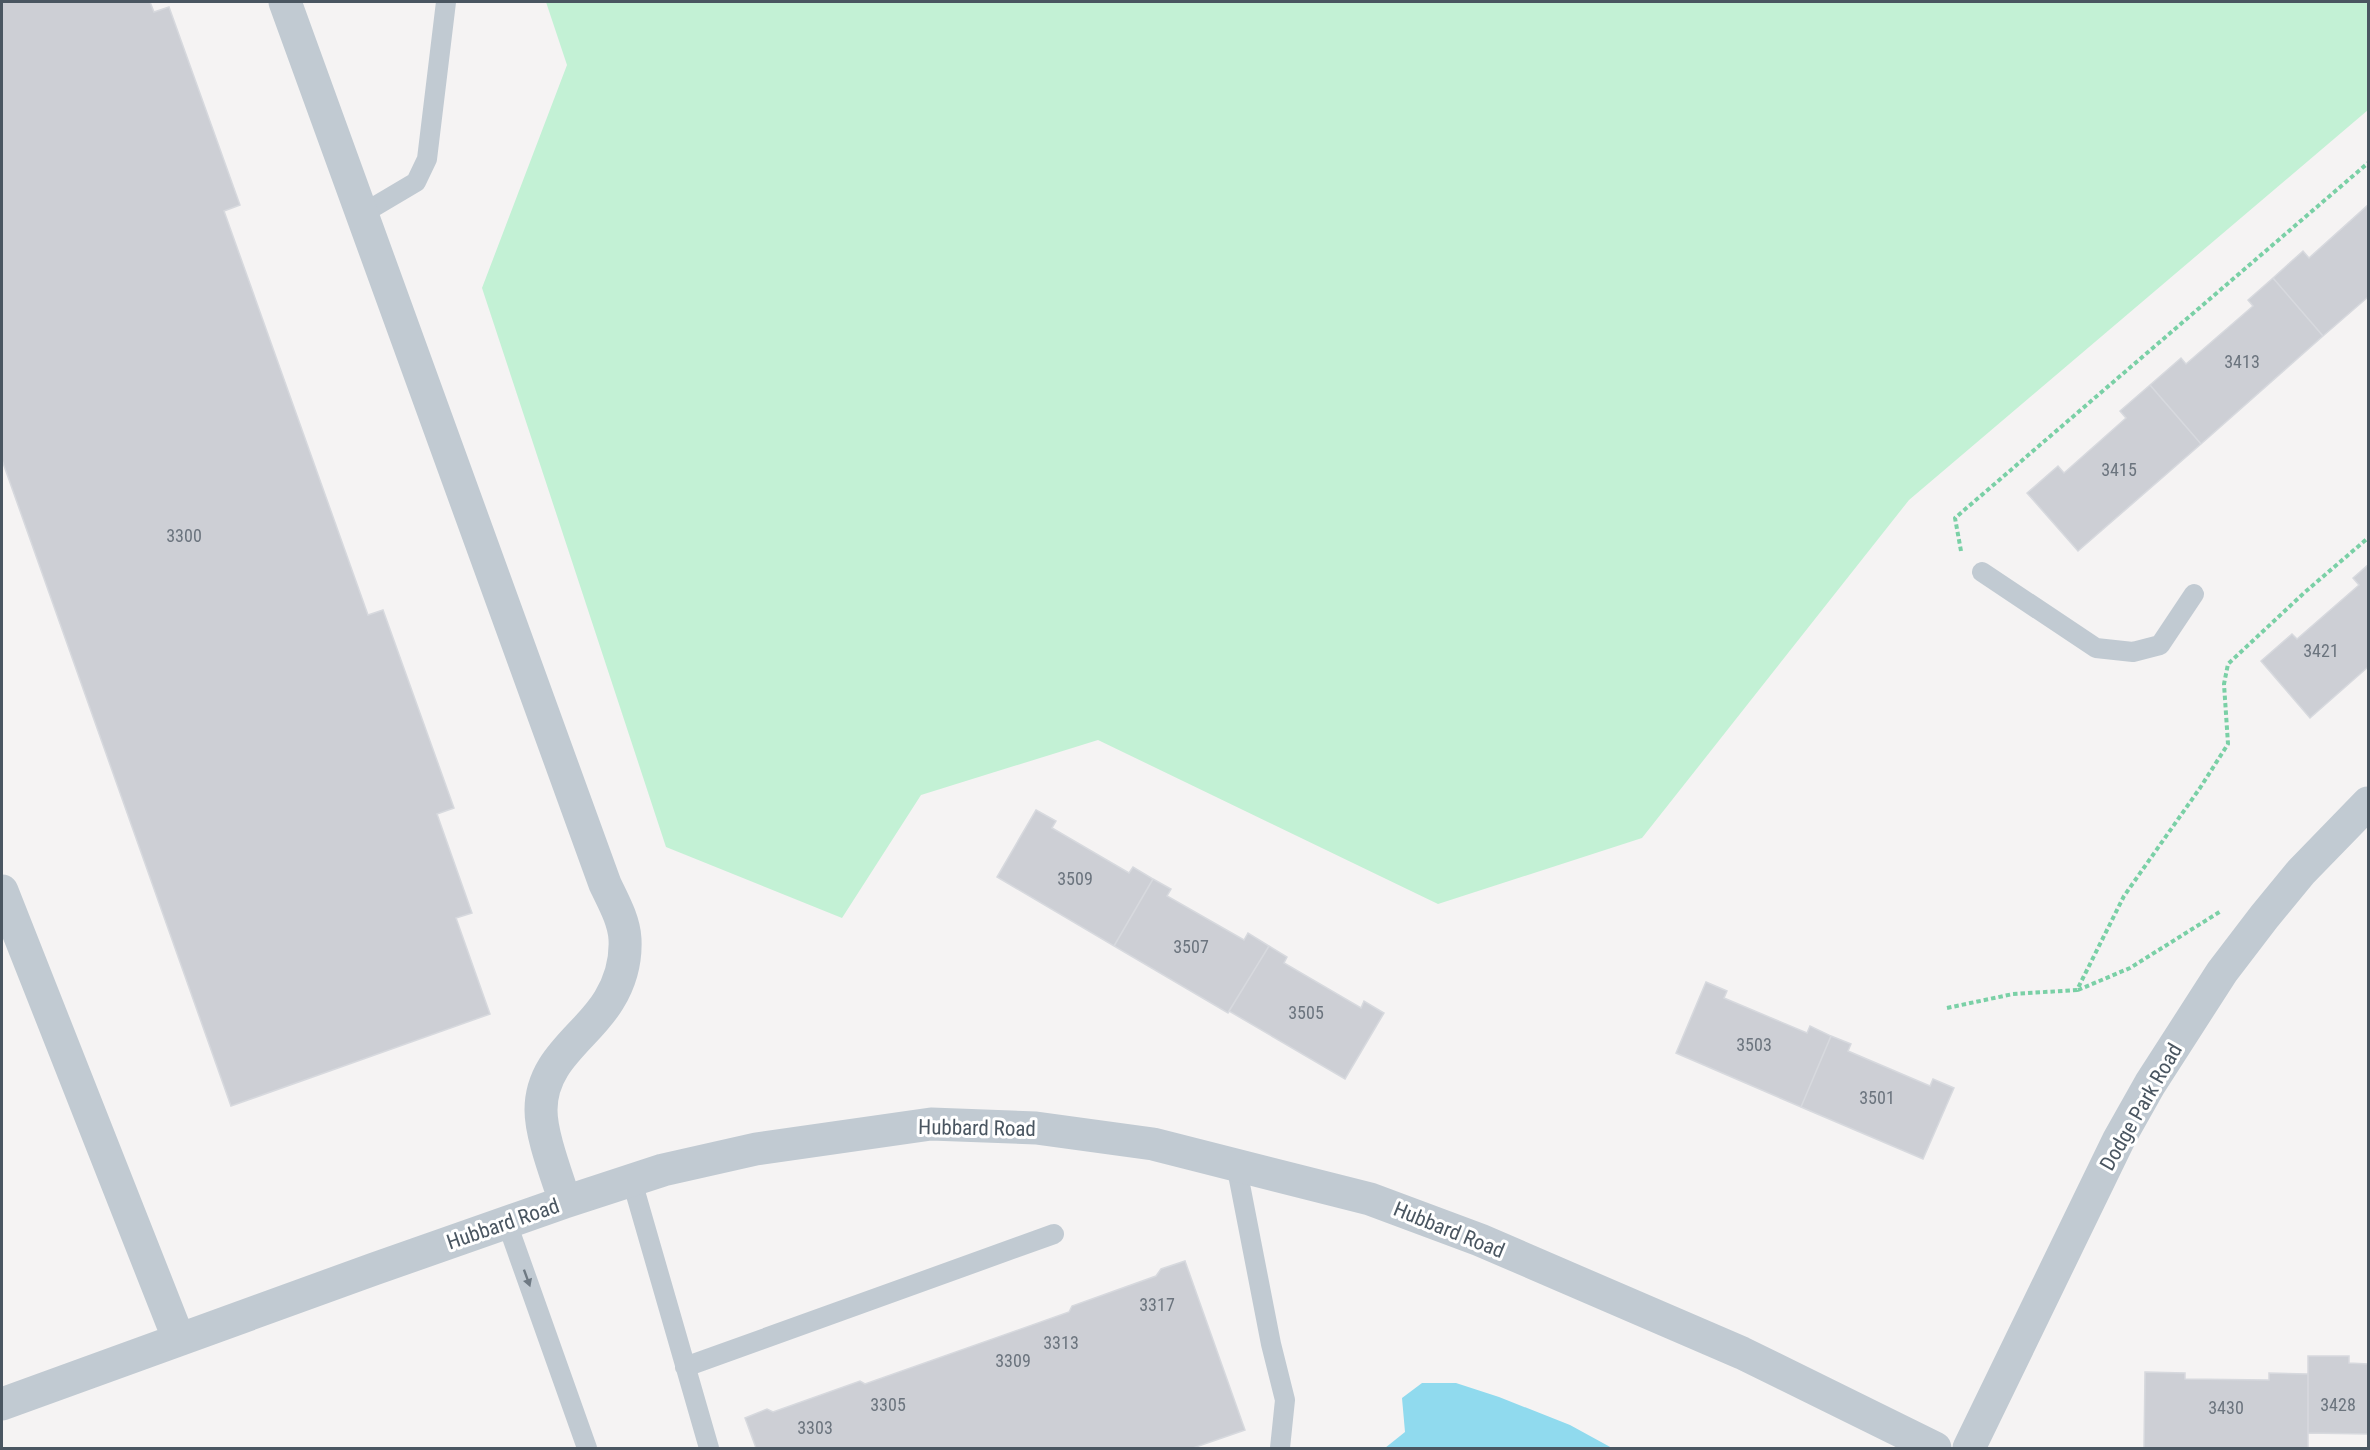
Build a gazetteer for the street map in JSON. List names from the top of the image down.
{
  "streets": {
    "street": ["Dodge Park Road", "Hubbard Road"]
  },
  "house_numbers": [
    "3413",
    "3415",
    "3300",
    "3421",
    "3509",
    "3507",
    "3505",
    "3503",
    "3501",
    "3317",
    "3313",
    "3309",
    "3305",
    "3428",
    "3430",
    "3303"
  ]
}
